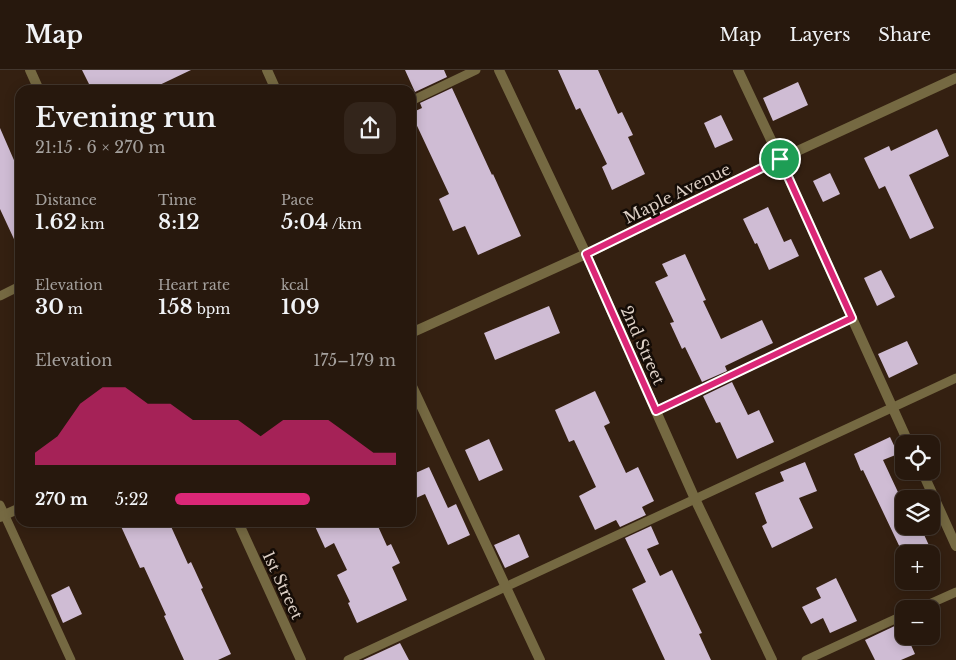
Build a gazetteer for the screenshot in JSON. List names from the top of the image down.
{
  "streets": {
    "street": ["Maple Avenue", "2nd Street", "1st Street"]
  },
  "crossings": [
    ["Maple Avenue", "2nd Street"]
  ],
  "page": {
    "header": "Map",
    "nav": ["Map", "Layers", "Share"],
    "heading": ["Evening run", "21:15 · 6 × 270 m"],
    "stats": [
      ["Distance", "1.62 km"],
      ["Time", "8:12"],
      ["Pace", "5:04 /km"],
      ["Elevation", "30 m"],
      ["Heart rate", "158 bpm"],
      ["kcal", "109"]
    ],
    "chart": ["Elevation", "175–179 m"],
    "map_buttons": ["+", "−"],
    "list": [
      {
        "name": "270 m",
        "note": "5:22"
      }
    ]
  }
}
